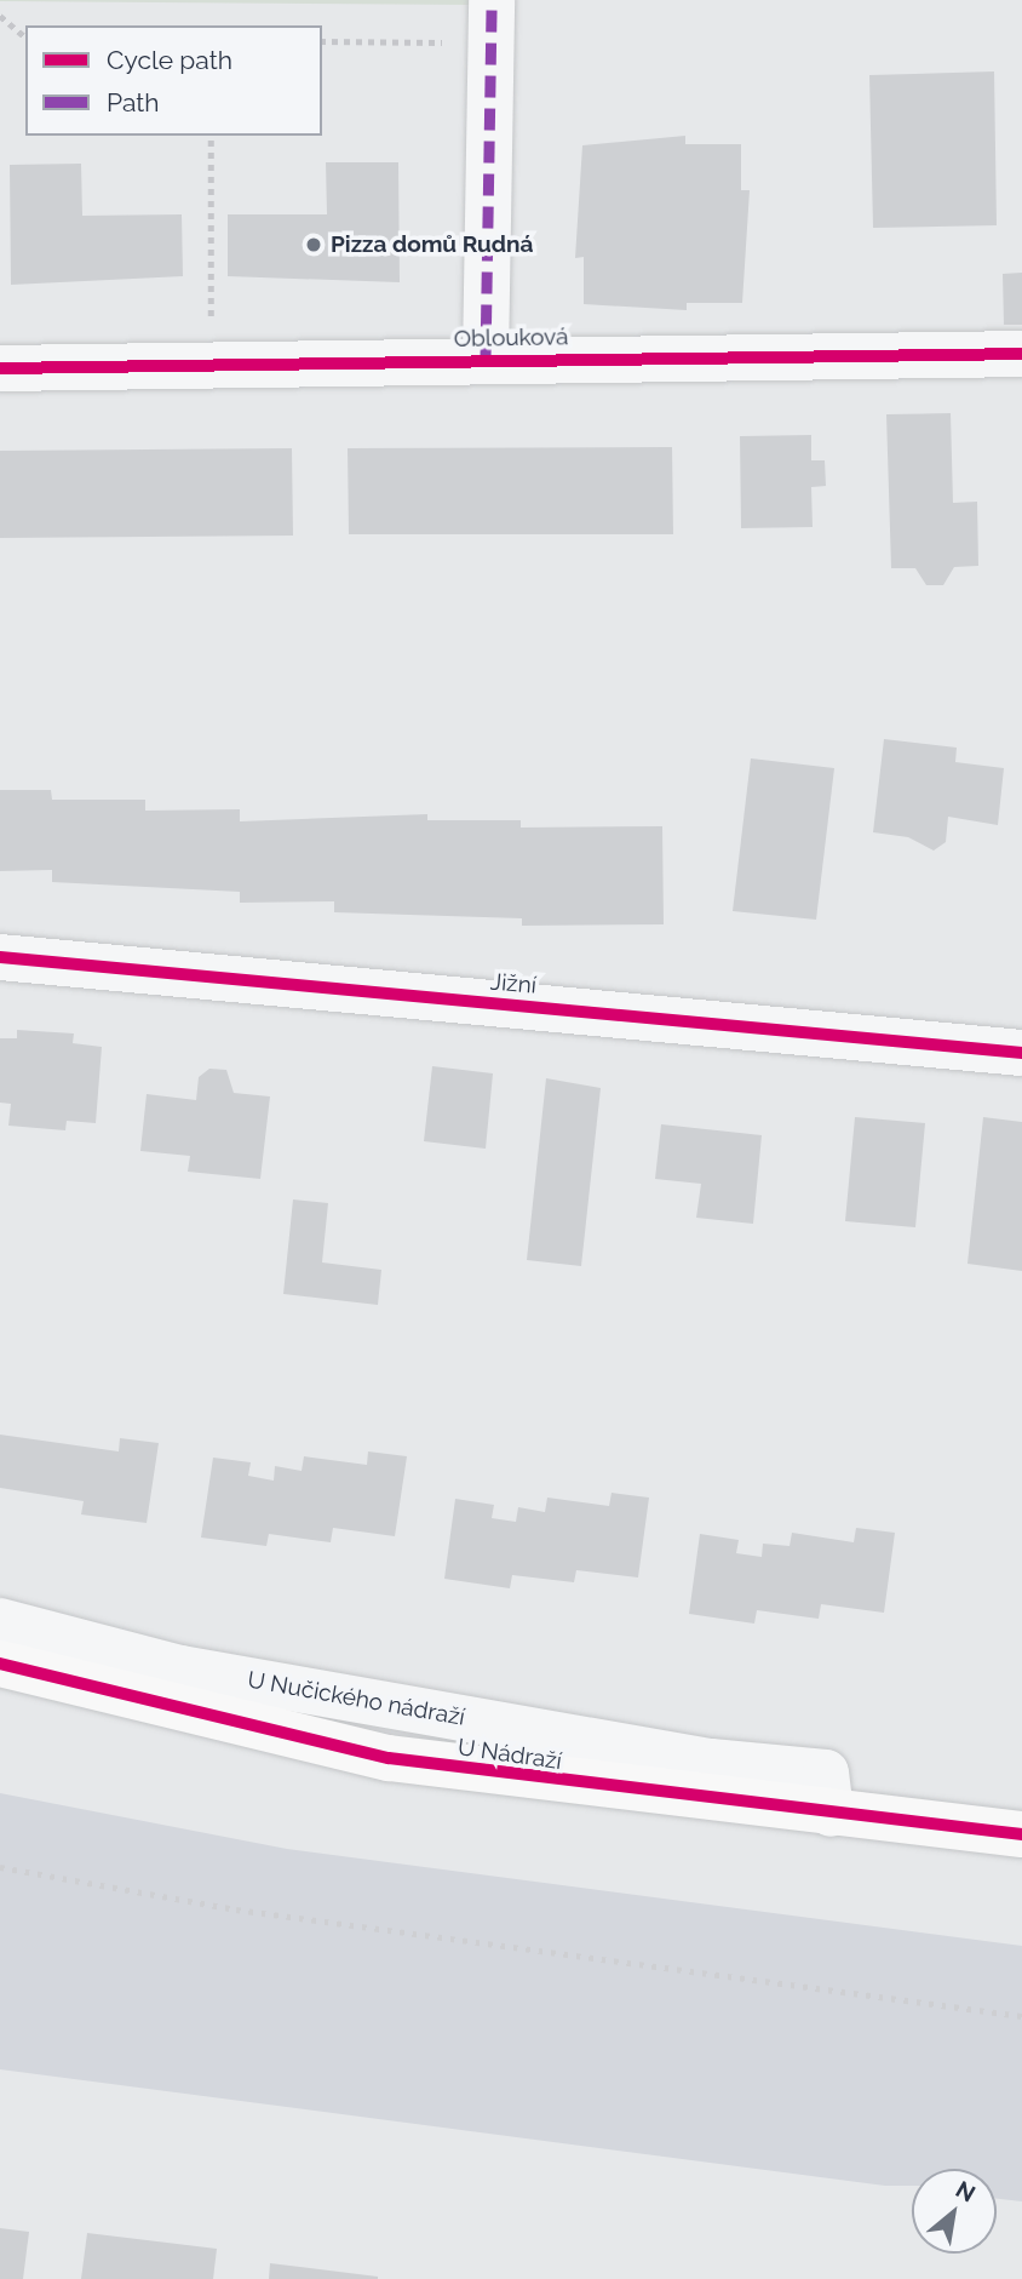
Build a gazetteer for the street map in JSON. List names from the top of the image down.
{
  "streets": {
    "street": [
      "Oblouková",
      "Jižní",
      "U Nučického nádraží",
      "U Nádraží"
    ]
  },
  "crossings": [
    ["U Nučického nádraží", "U Nádraží"]
  ],
  "places": ["Pizza domů Rudná"],
  "legend": ["Cycle path", "Path"],
  "north": "top right"
}
